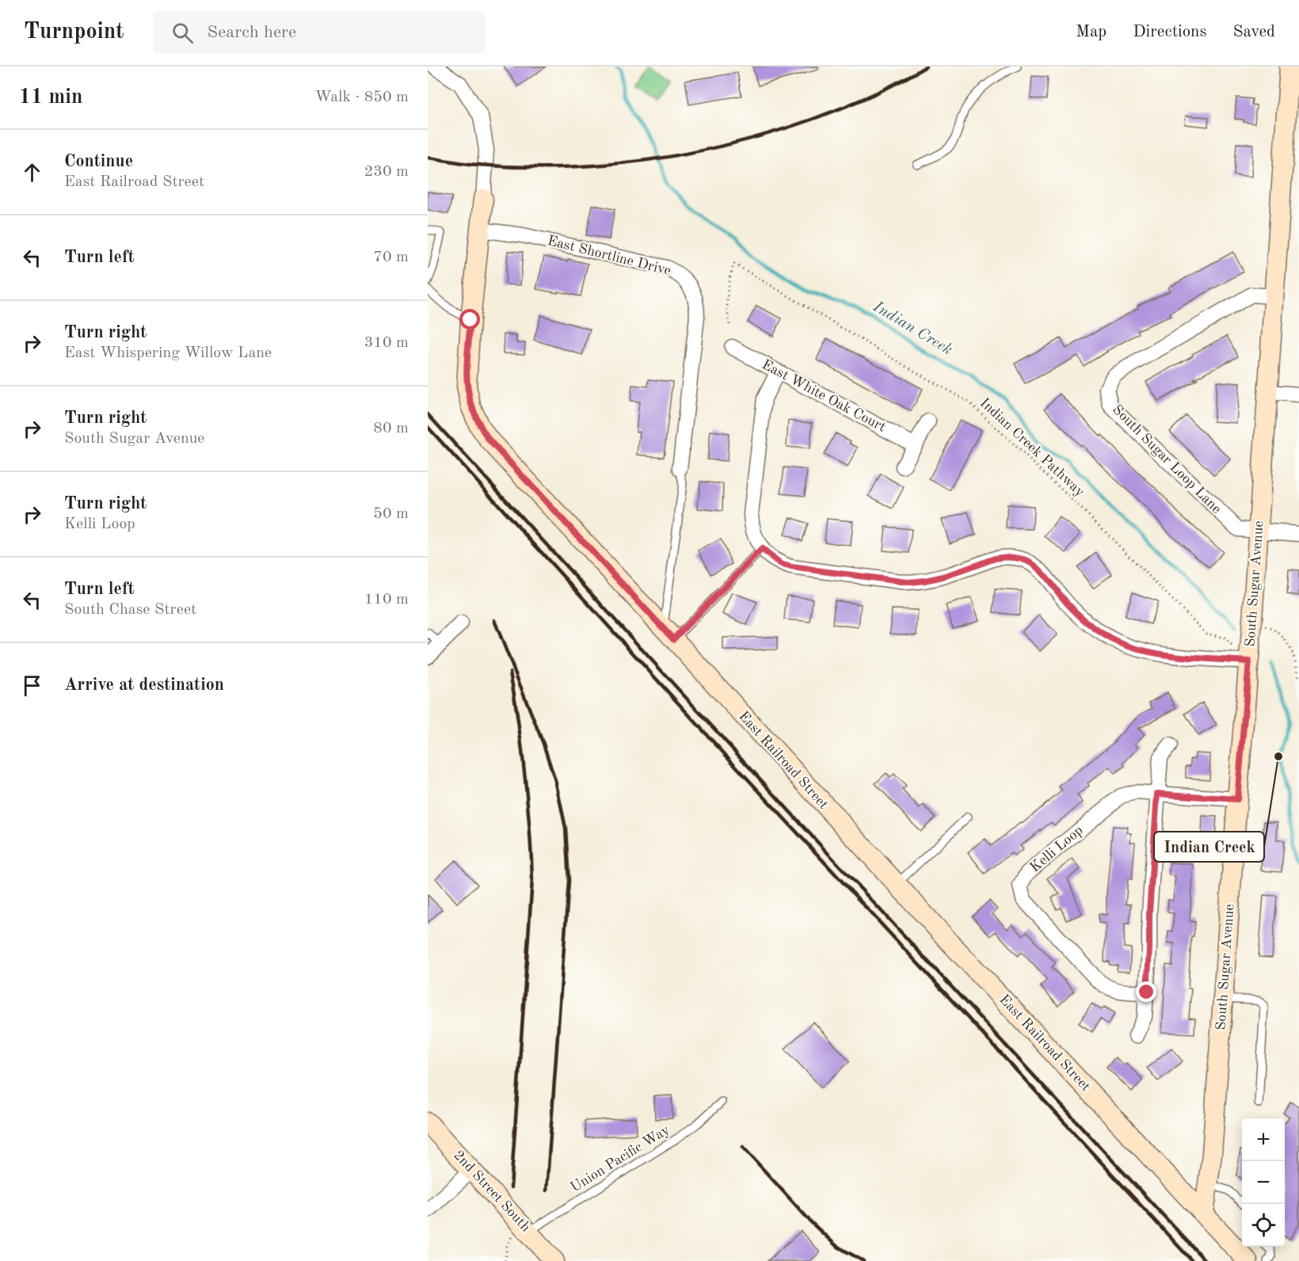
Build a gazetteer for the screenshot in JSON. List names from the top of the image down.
{
  "streets": {
    "street": [
      "East Shortline Drive",
      "East White Oak Court",
      "South Sugar Loop Lane",
      "South Sugar Avenue",
      "East Railroad Street",
      "Kelli Loop",
      "2nd Street South"
    ],
    "lane": ["Union Pacific Way"],
    "path": ["Indian Creek Pathway"]
  },
  "crossings": [
    ["East Shortline Drive", "East Railroad Street"],
    ["Indian Creek Pathway", "South Sugar Avenue"],
    ["South Sugar Loop Lane", "South Sugar Avenue"],
    ["South Sugar Avenue", "East Railroad Street"],
    ["South Sugar Avenue", "Kelli Loop"],
    ["Union Pacific Way", "2nd Street South"]
  ],
  "water": ["Indian Creek"],
  "places": ["Indian Creek"],
  "page": {
    "header": "Turnpoint",
    "search": "Search here",
    "nav": ["Map", "Directions", "Saved"],
    "heading": ["11 min", "Walk · 850 m"],
    "list": [
      ["Continue", "East Railroad Street", "230 m"],
      ["Turn left", "70 m"],
      ["Turn right", "East Whispering Willow Lane", "310 m"],
      ["Turn right", "South Sugar Avenue", "80 m"],
      ["Turn right", "Kelli Loop", "50 m"],
      ["Turn left", "South Chase Street", "110 m"],
      "Arrive at destination"
    ],
    "map_buttons": ["+", "−"]
  }
}
